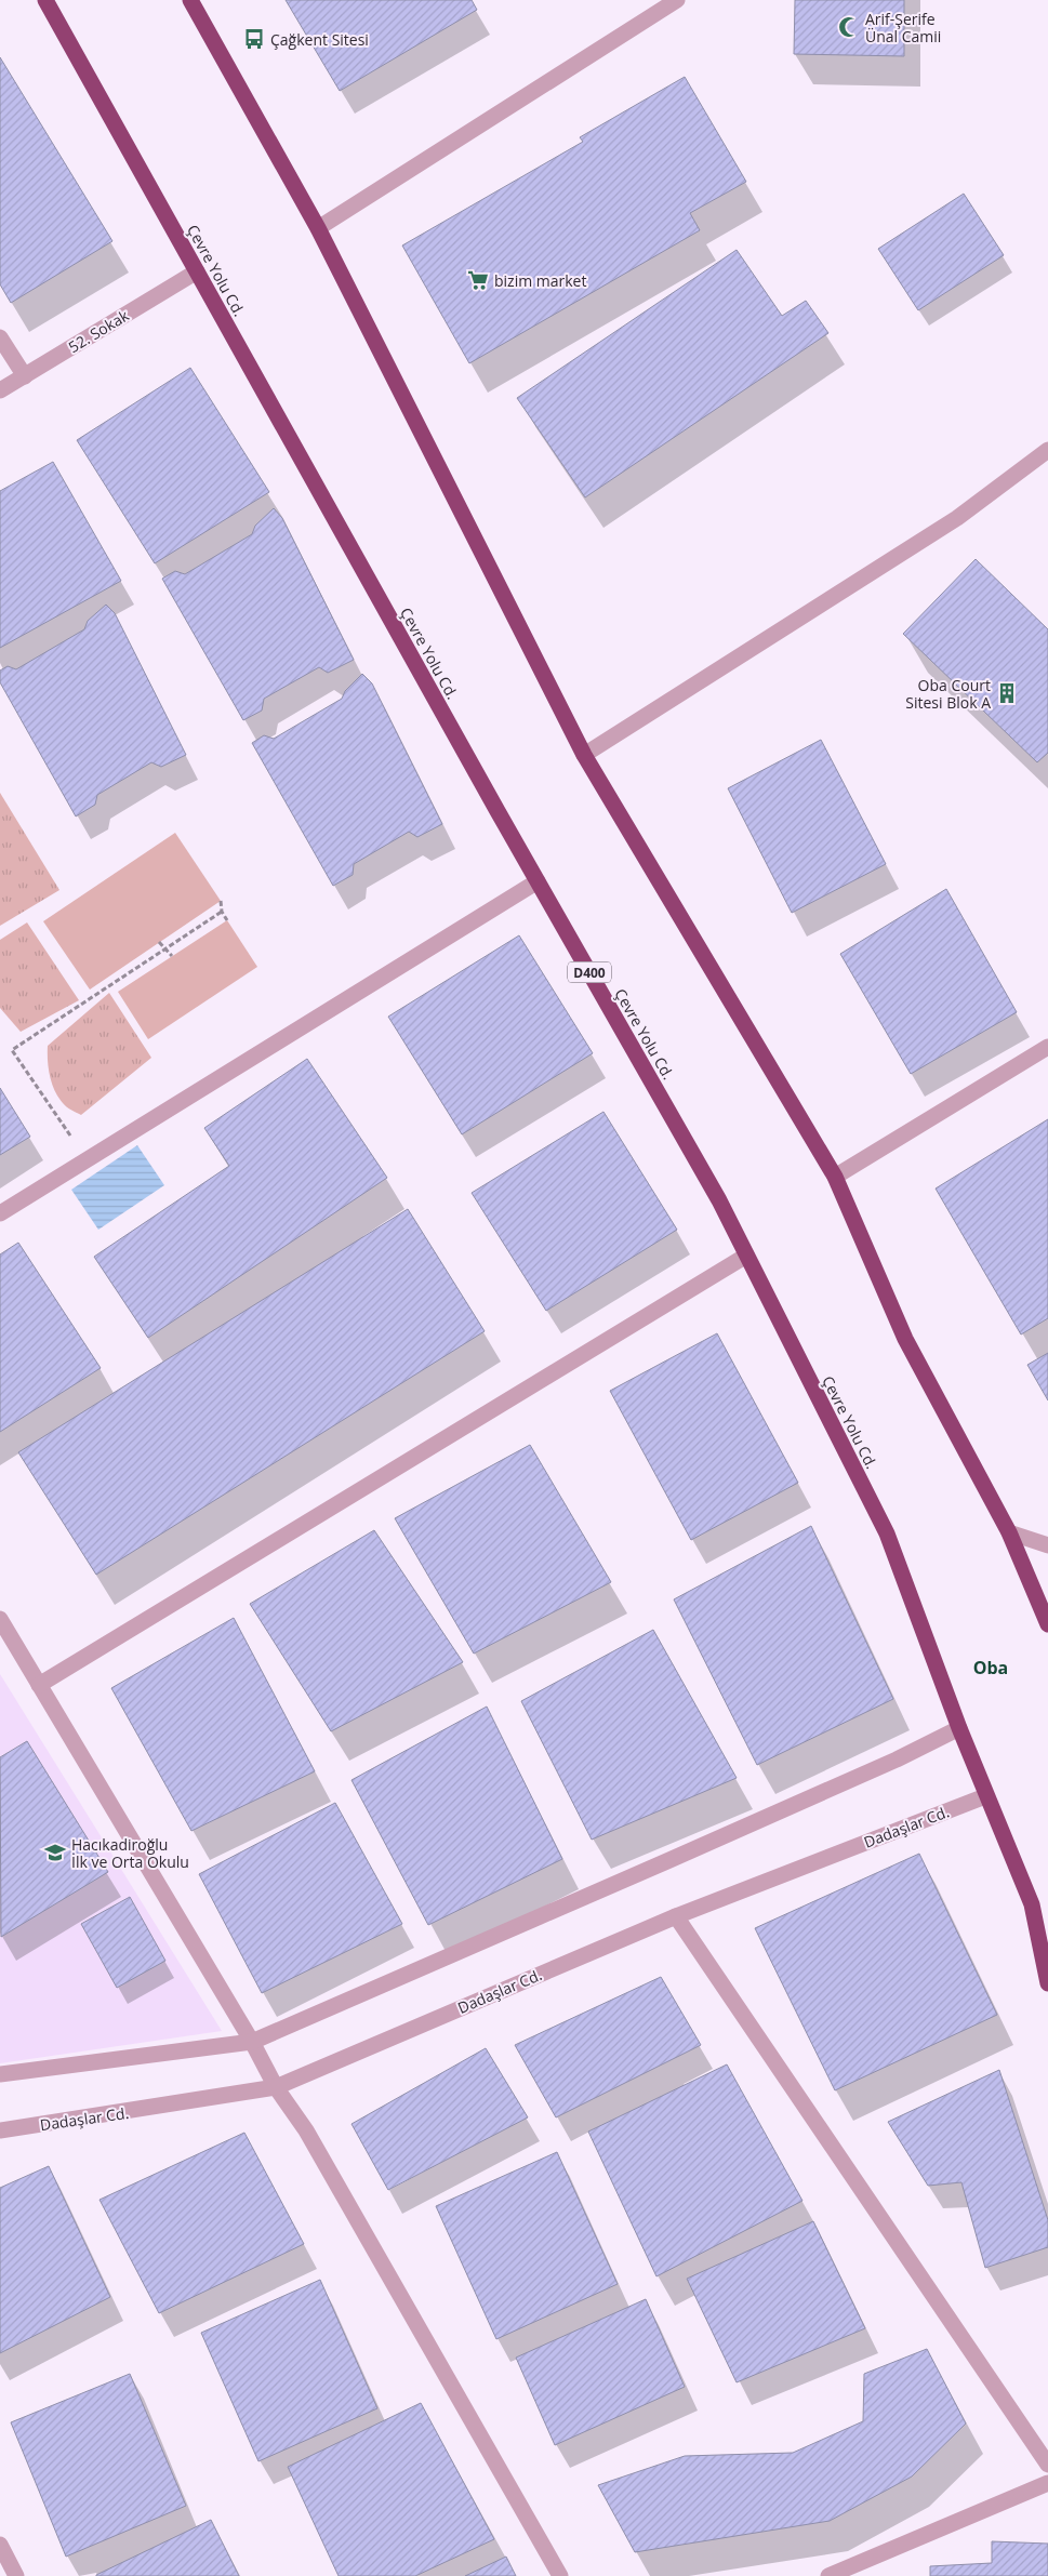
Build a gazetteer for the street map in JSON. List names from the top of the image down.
{
  "streets": {
    "highway": ["Çevre Yolu Cd.", "D400"],
    "street": ["52. Sokak", "Dadaşlar Cd."]
  },
  "crossings": [
    ["Çevre Yolu Cd.", "52. Sokak"],
    ["Çevre Yolu Cd.", "Dadaşlar Cd."]
  ],
  "districts": ["Oba"],
  "places": {
    "mosque": ["Arif-Şerife Ünal Camii"],
    "bus stop": ["Çağkent Sitesi"],
    "supermarket": ["bizim market"],
    "building": ["Oba Court Sitesi Blok A"],
    "school or university": ["Hacıkadiroğlu İlk ve Orta Okulu"]
  }
}
